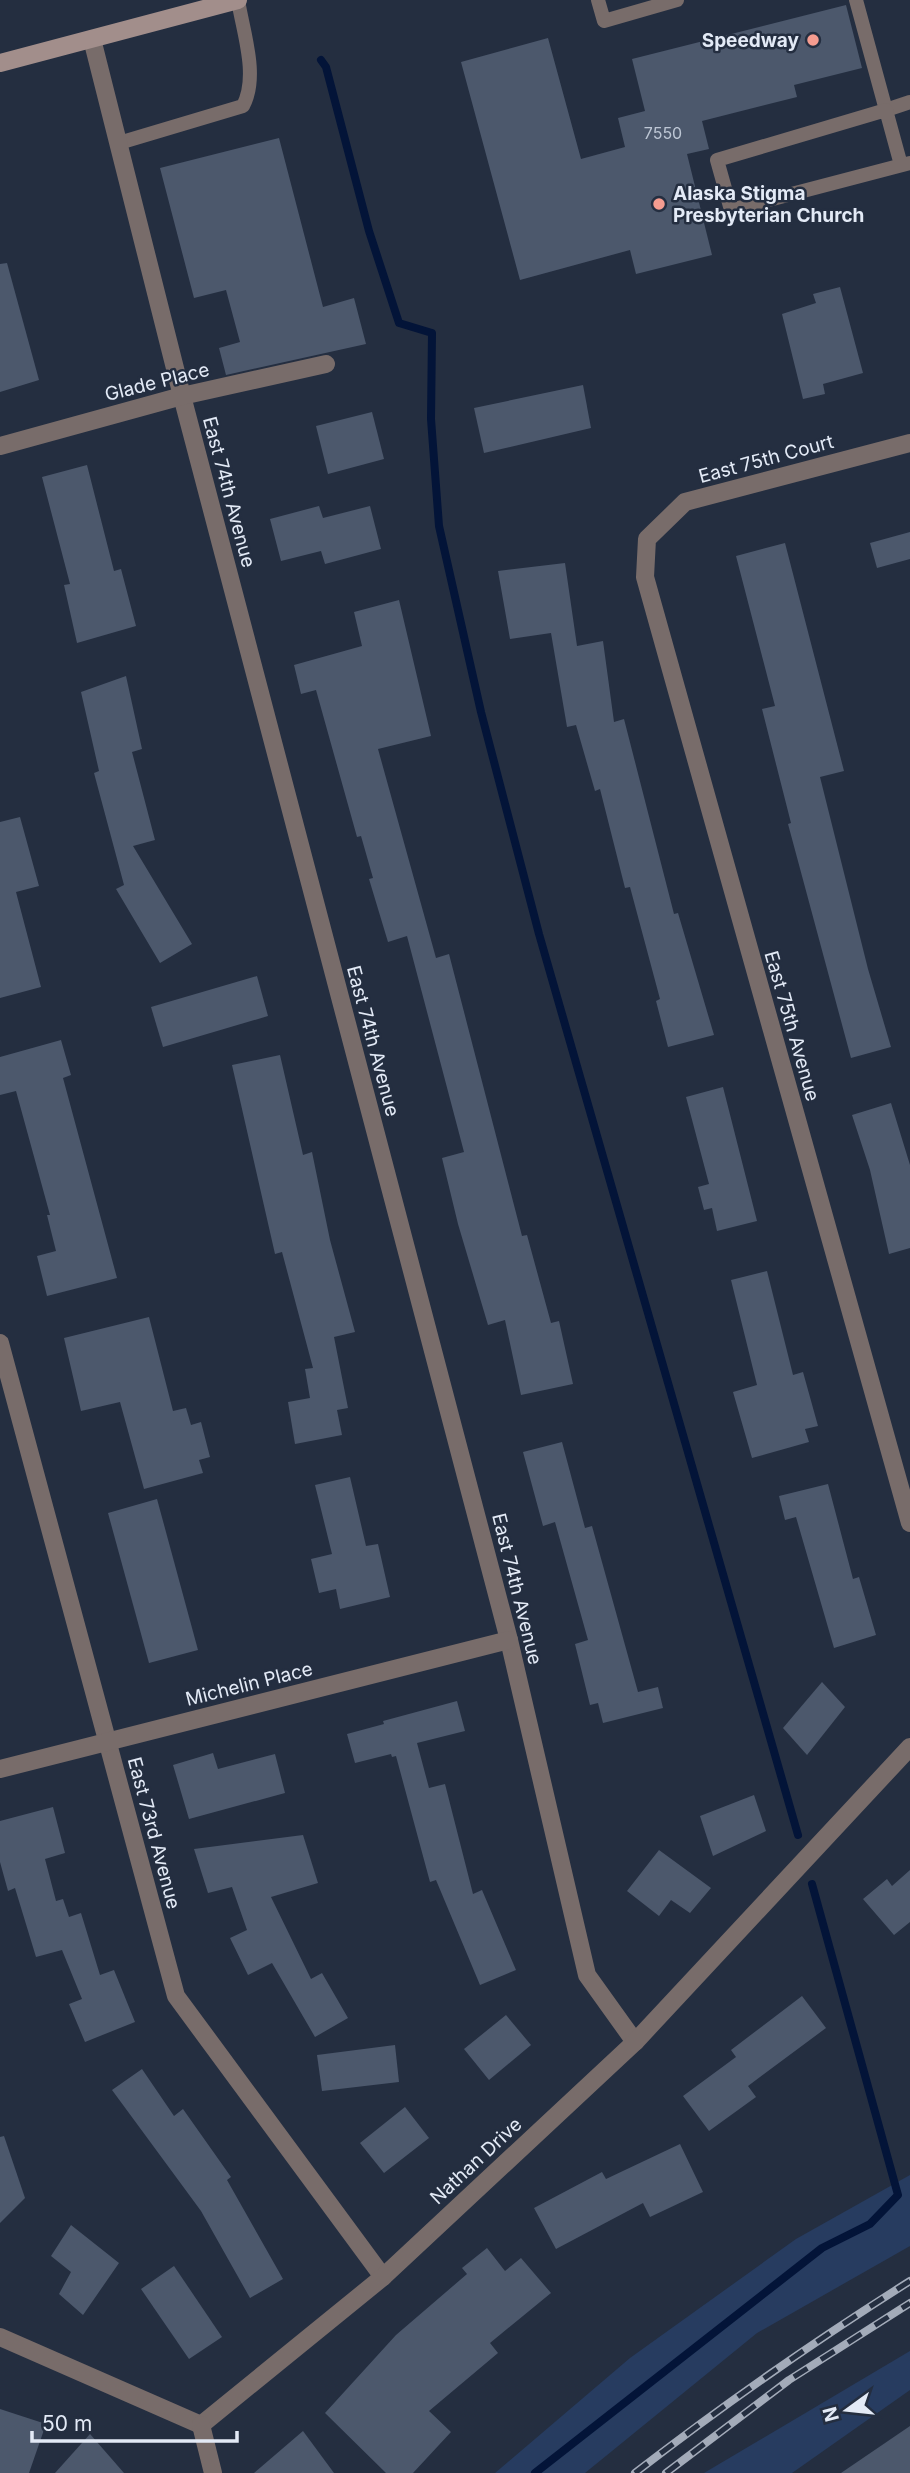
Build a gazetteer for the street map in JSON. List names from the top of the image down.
{
  "streets": {
    "street": [
      "Glade Place",
      "East 75th Court",
      "East 74th Avenue",
      "East 75th Avenue",
      "Michelin Place",
      "East 73rd Avenue",
      "Nathan Drive"
    ]
  },
  "crossings": [
    ["Glade Place", "East 74th Avenue"],
    ["East 75th Court", "East 75th Avenue"],
    ["East 74th Avenue", "Michelin Place"],
    ["East 74th Avenue", "Nathan Drive"],
    ["Michelin Place", "East 73rd Avenue"],
    ["East 73rd Avenue", "Nathan Drive"]
  ],
  "places": ["Speedway", "Alaska Stigma Presbyterian Church"],
  "house_numbers": ["7550"],
  "scale_bar": "50 m",
  "north": "left"
}
